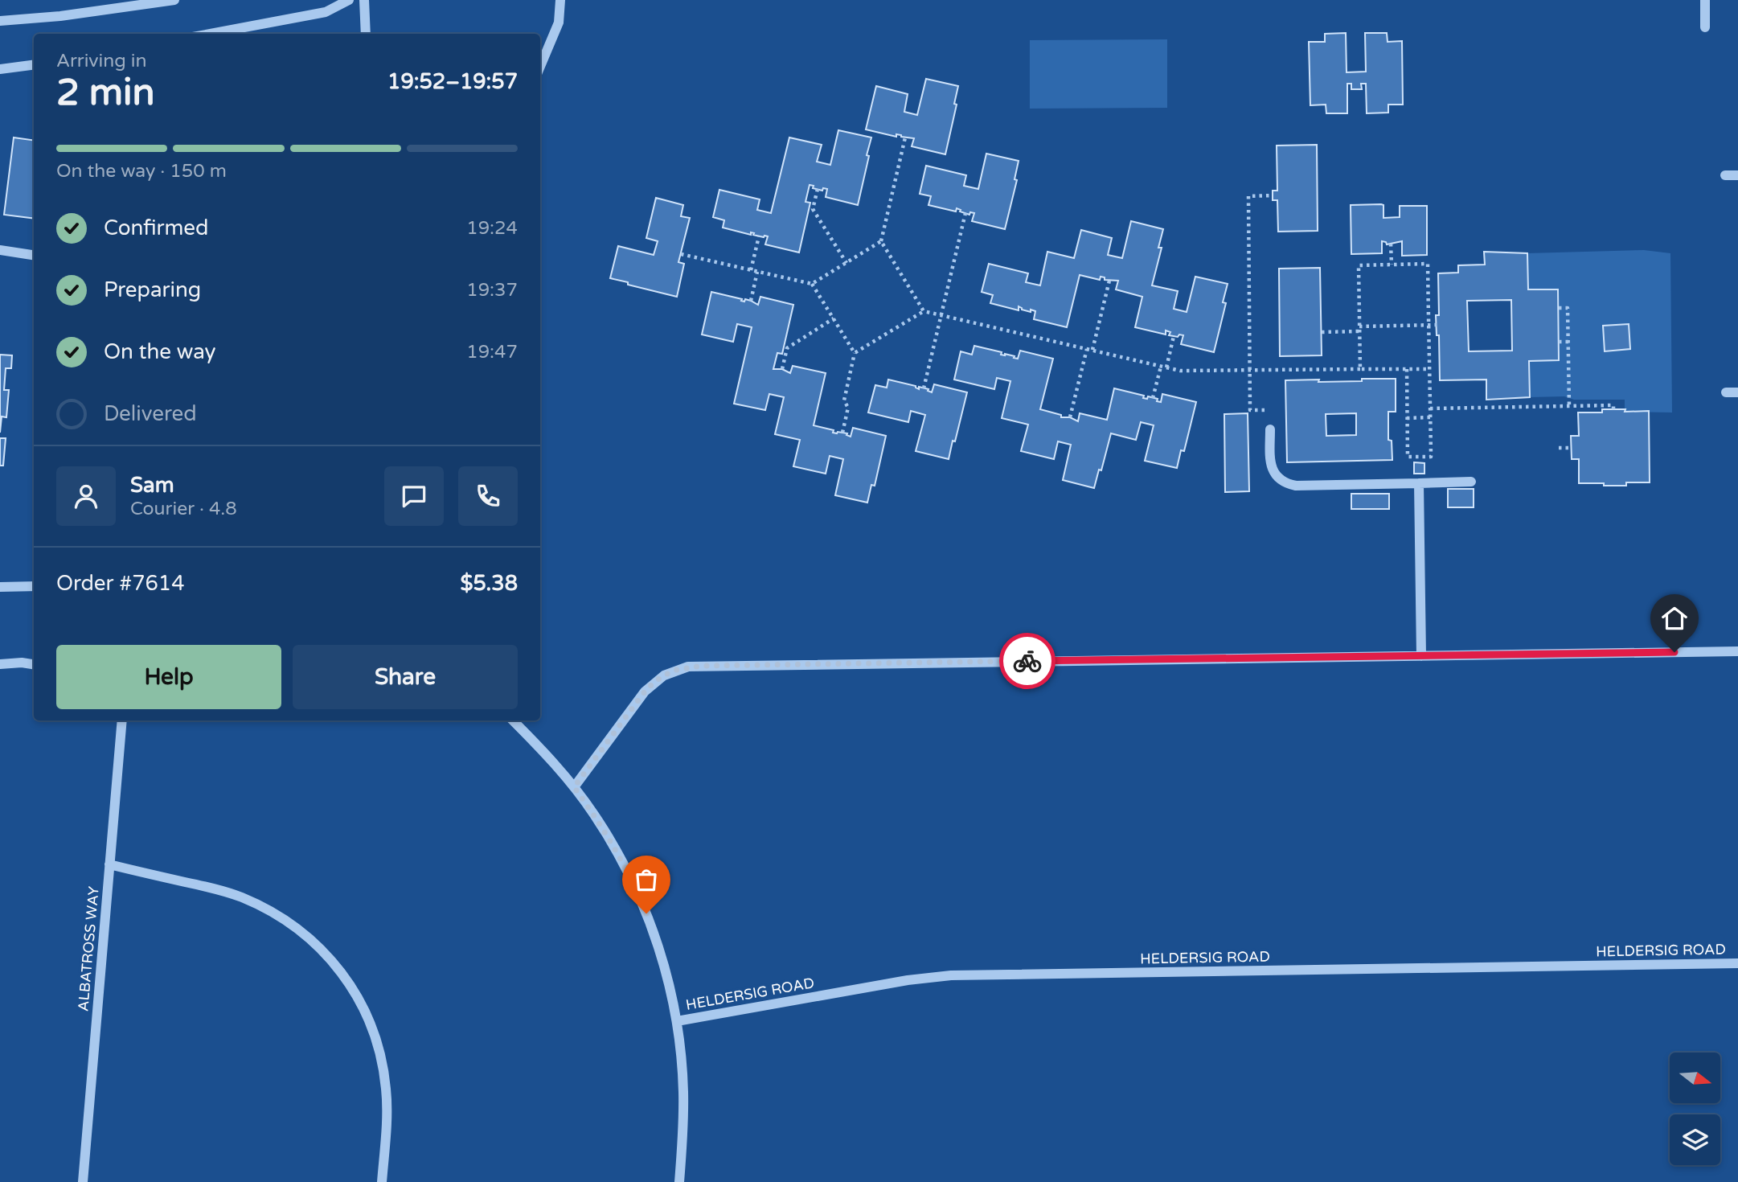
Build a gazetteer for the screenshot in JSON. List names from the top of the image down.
{
  "streets": {
    "street": ["ALBATROSS WAY", "HELDERSIG ROAD"]
  },
  "north": "right",
  "page": {
    "heading": ["2 min", "Arriving in", "19:52–19:57"],
    "panel": [
      "Sam",
      "Courier · 4.8",
      "Order #7614",
      "$5.38"
    ],
    "bar": "On the way · 150 m",
    "list": [
      ["Confirmed", "19:24"],
      ["Preparing", "19:37"],
      ["On the way", "19:47"],
      "Delivered"
    ],
    "buttons": ["Help", "Share"]
  }
}
